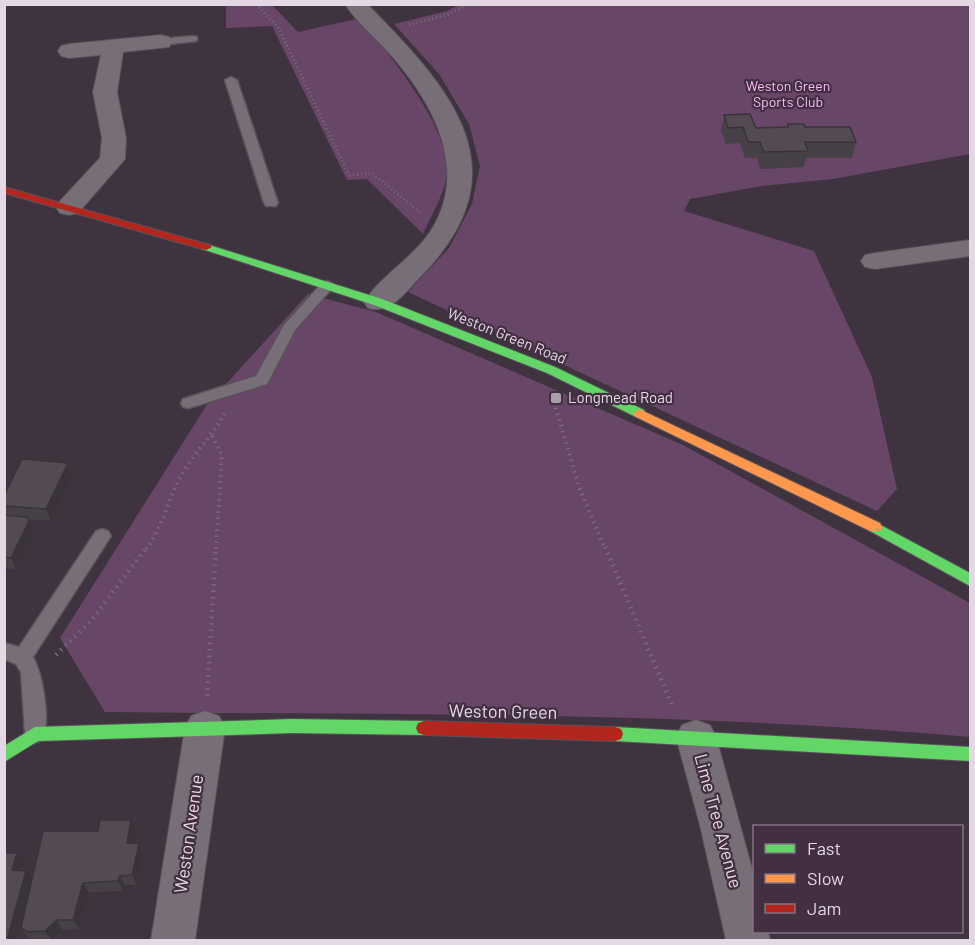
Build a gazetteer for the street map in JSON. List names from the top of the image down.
{
  "streets": {
    "street": [
      "Weston Green Road",
      "Weston Green",
      "Lime Tree Avenue",
      "Weston Avenue"
    ]
  },
  "crossings": [
    ["Weston Green", "Lime Tree Avenue"],
    ["Weston Green", "Weston Avenue"]
  ],
  "parks": ["Weston Green Sports Club"],
  "places": {
    "transit": ["Longmead Road"]
  },
  "legend": ["Fast", "Slow", "Jam"]
}
